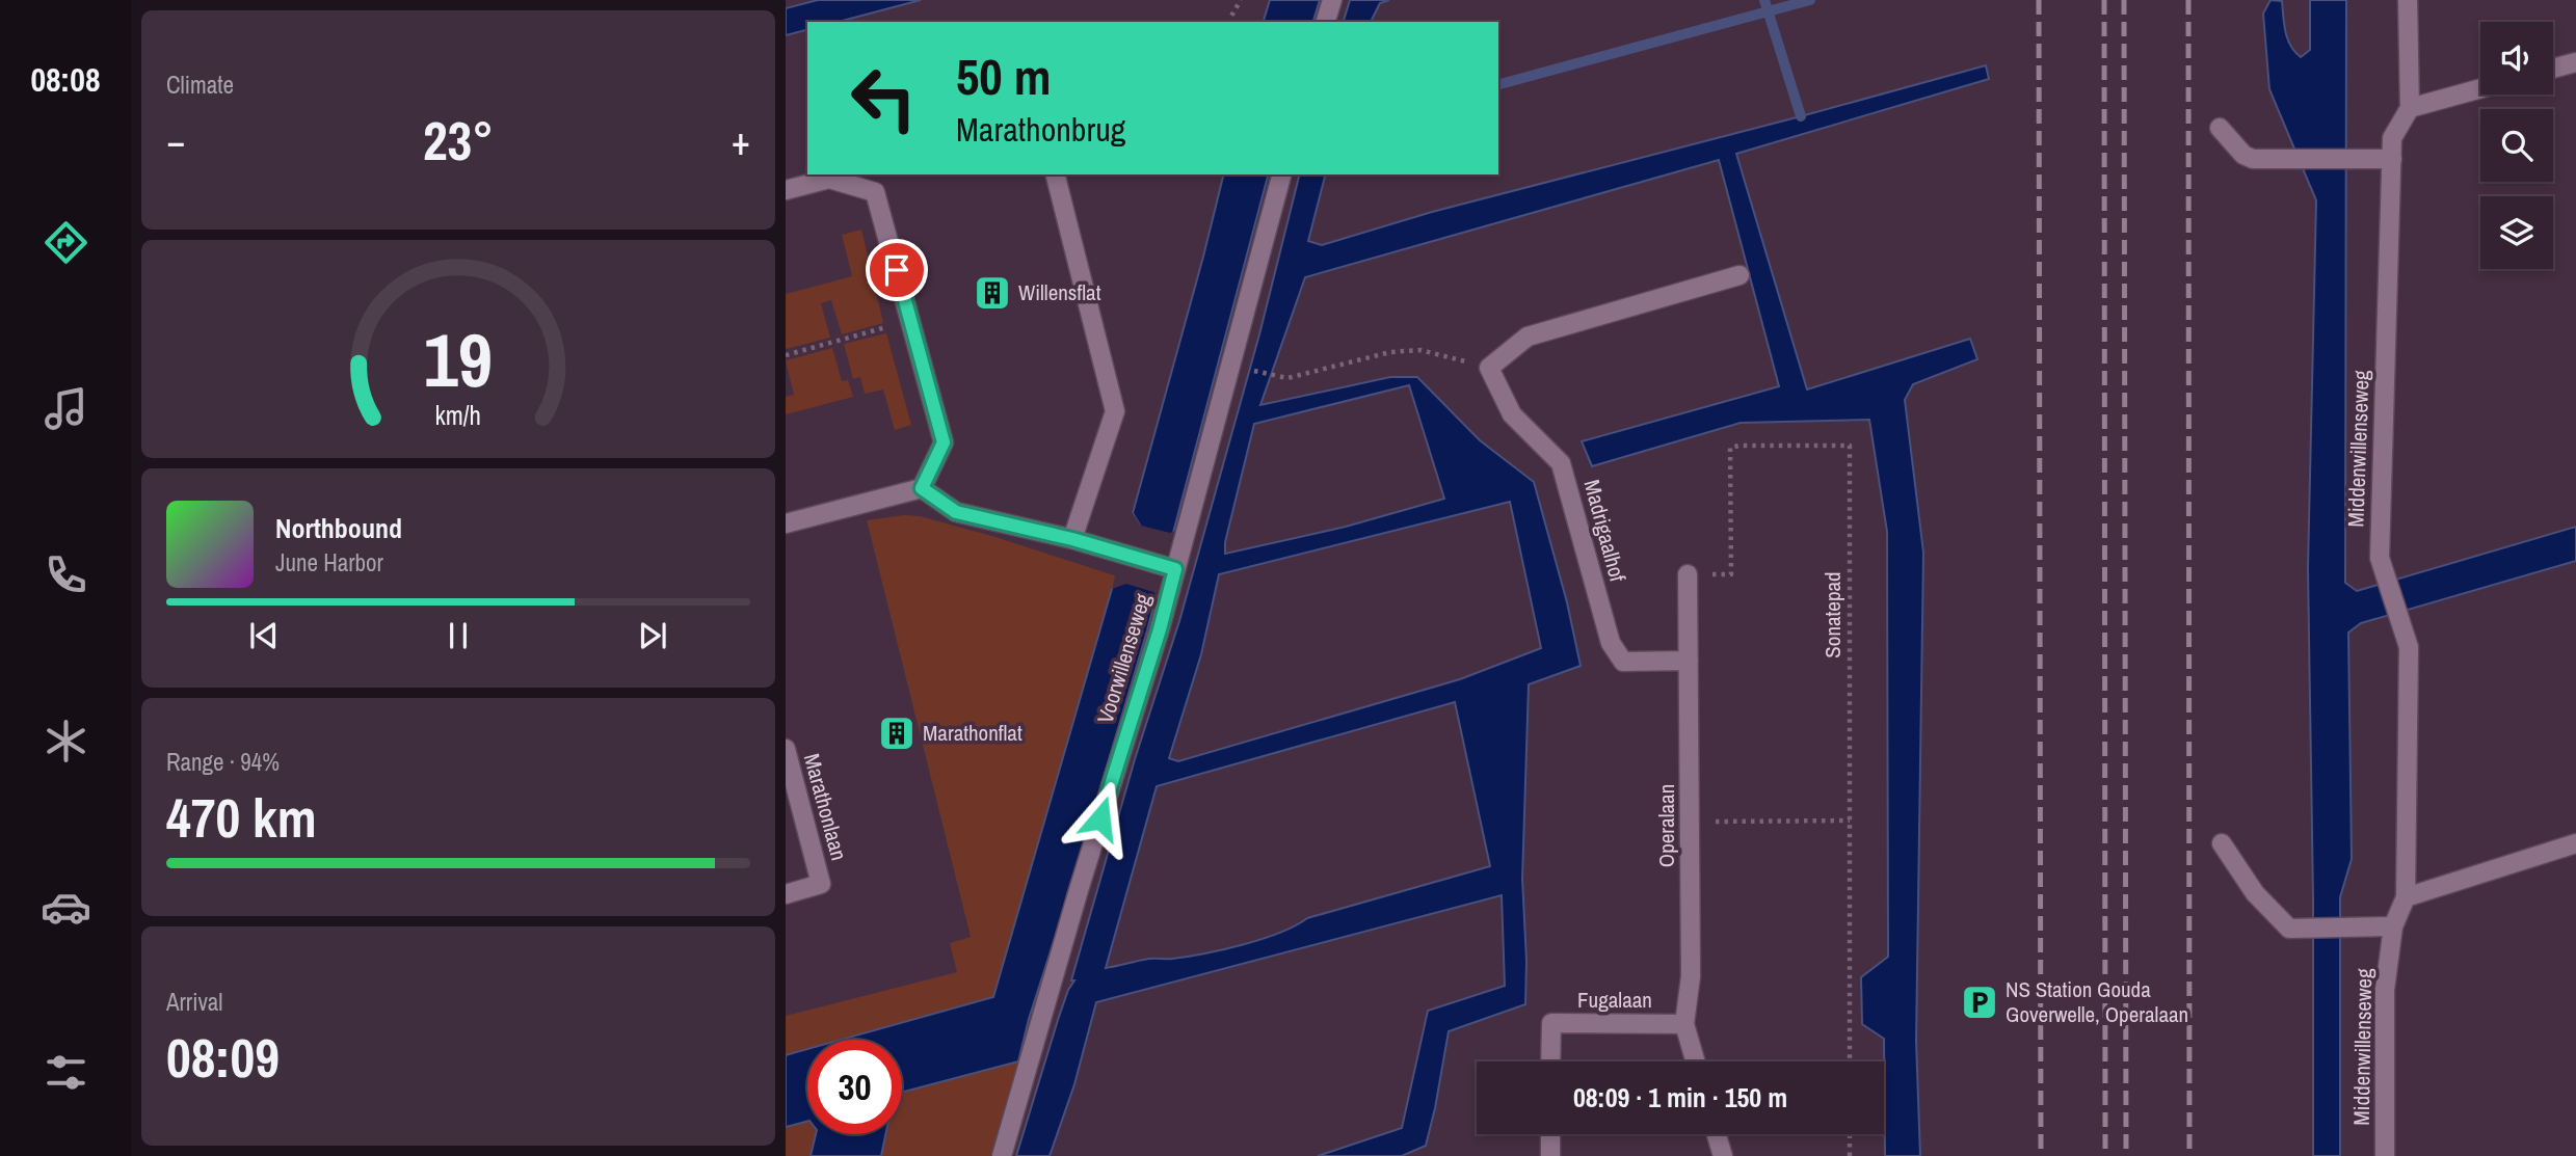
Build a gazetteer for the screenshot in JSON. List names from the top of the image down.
{
  "streets": {
    "street": [
      "Middenwillenseweg",
      "Madrigaalhof",
      "Voorwillenseweg",
      "Marathonlaan",
      "Operalaan",
      "Fugalaan"
    ],
    "path": ["Sonatepad"]
  },
  "crossings": [
    ["Madrigaalhof", "Operalaan"],
    ["Sonatepad", "Operalaan"],
    ["Operalaan", "Fugalaan"]
  ],
  "places": {
    "building": ["Willensflat", "Marathonflat"],
    "parking": ["NS Station Gouda Goverwelle, Operalaan"]
  },
  "page": {
    "tabs": "08:08",
    "tile": [
      "Climate",
      ["Range · 94%", "470 km"],
      ["Arrival", "08:09"]
    ],
    "turn": ["50 m", "Marathonbrug"],
    "heat": ["−", "23°", "+"],
    "song": ["Northbound", "June Harbor"],
    "limit": "30",
    "trip": "08:09 · 1 min · 150 m",
    "gauge": ["19", "km/h"]
  }
}
